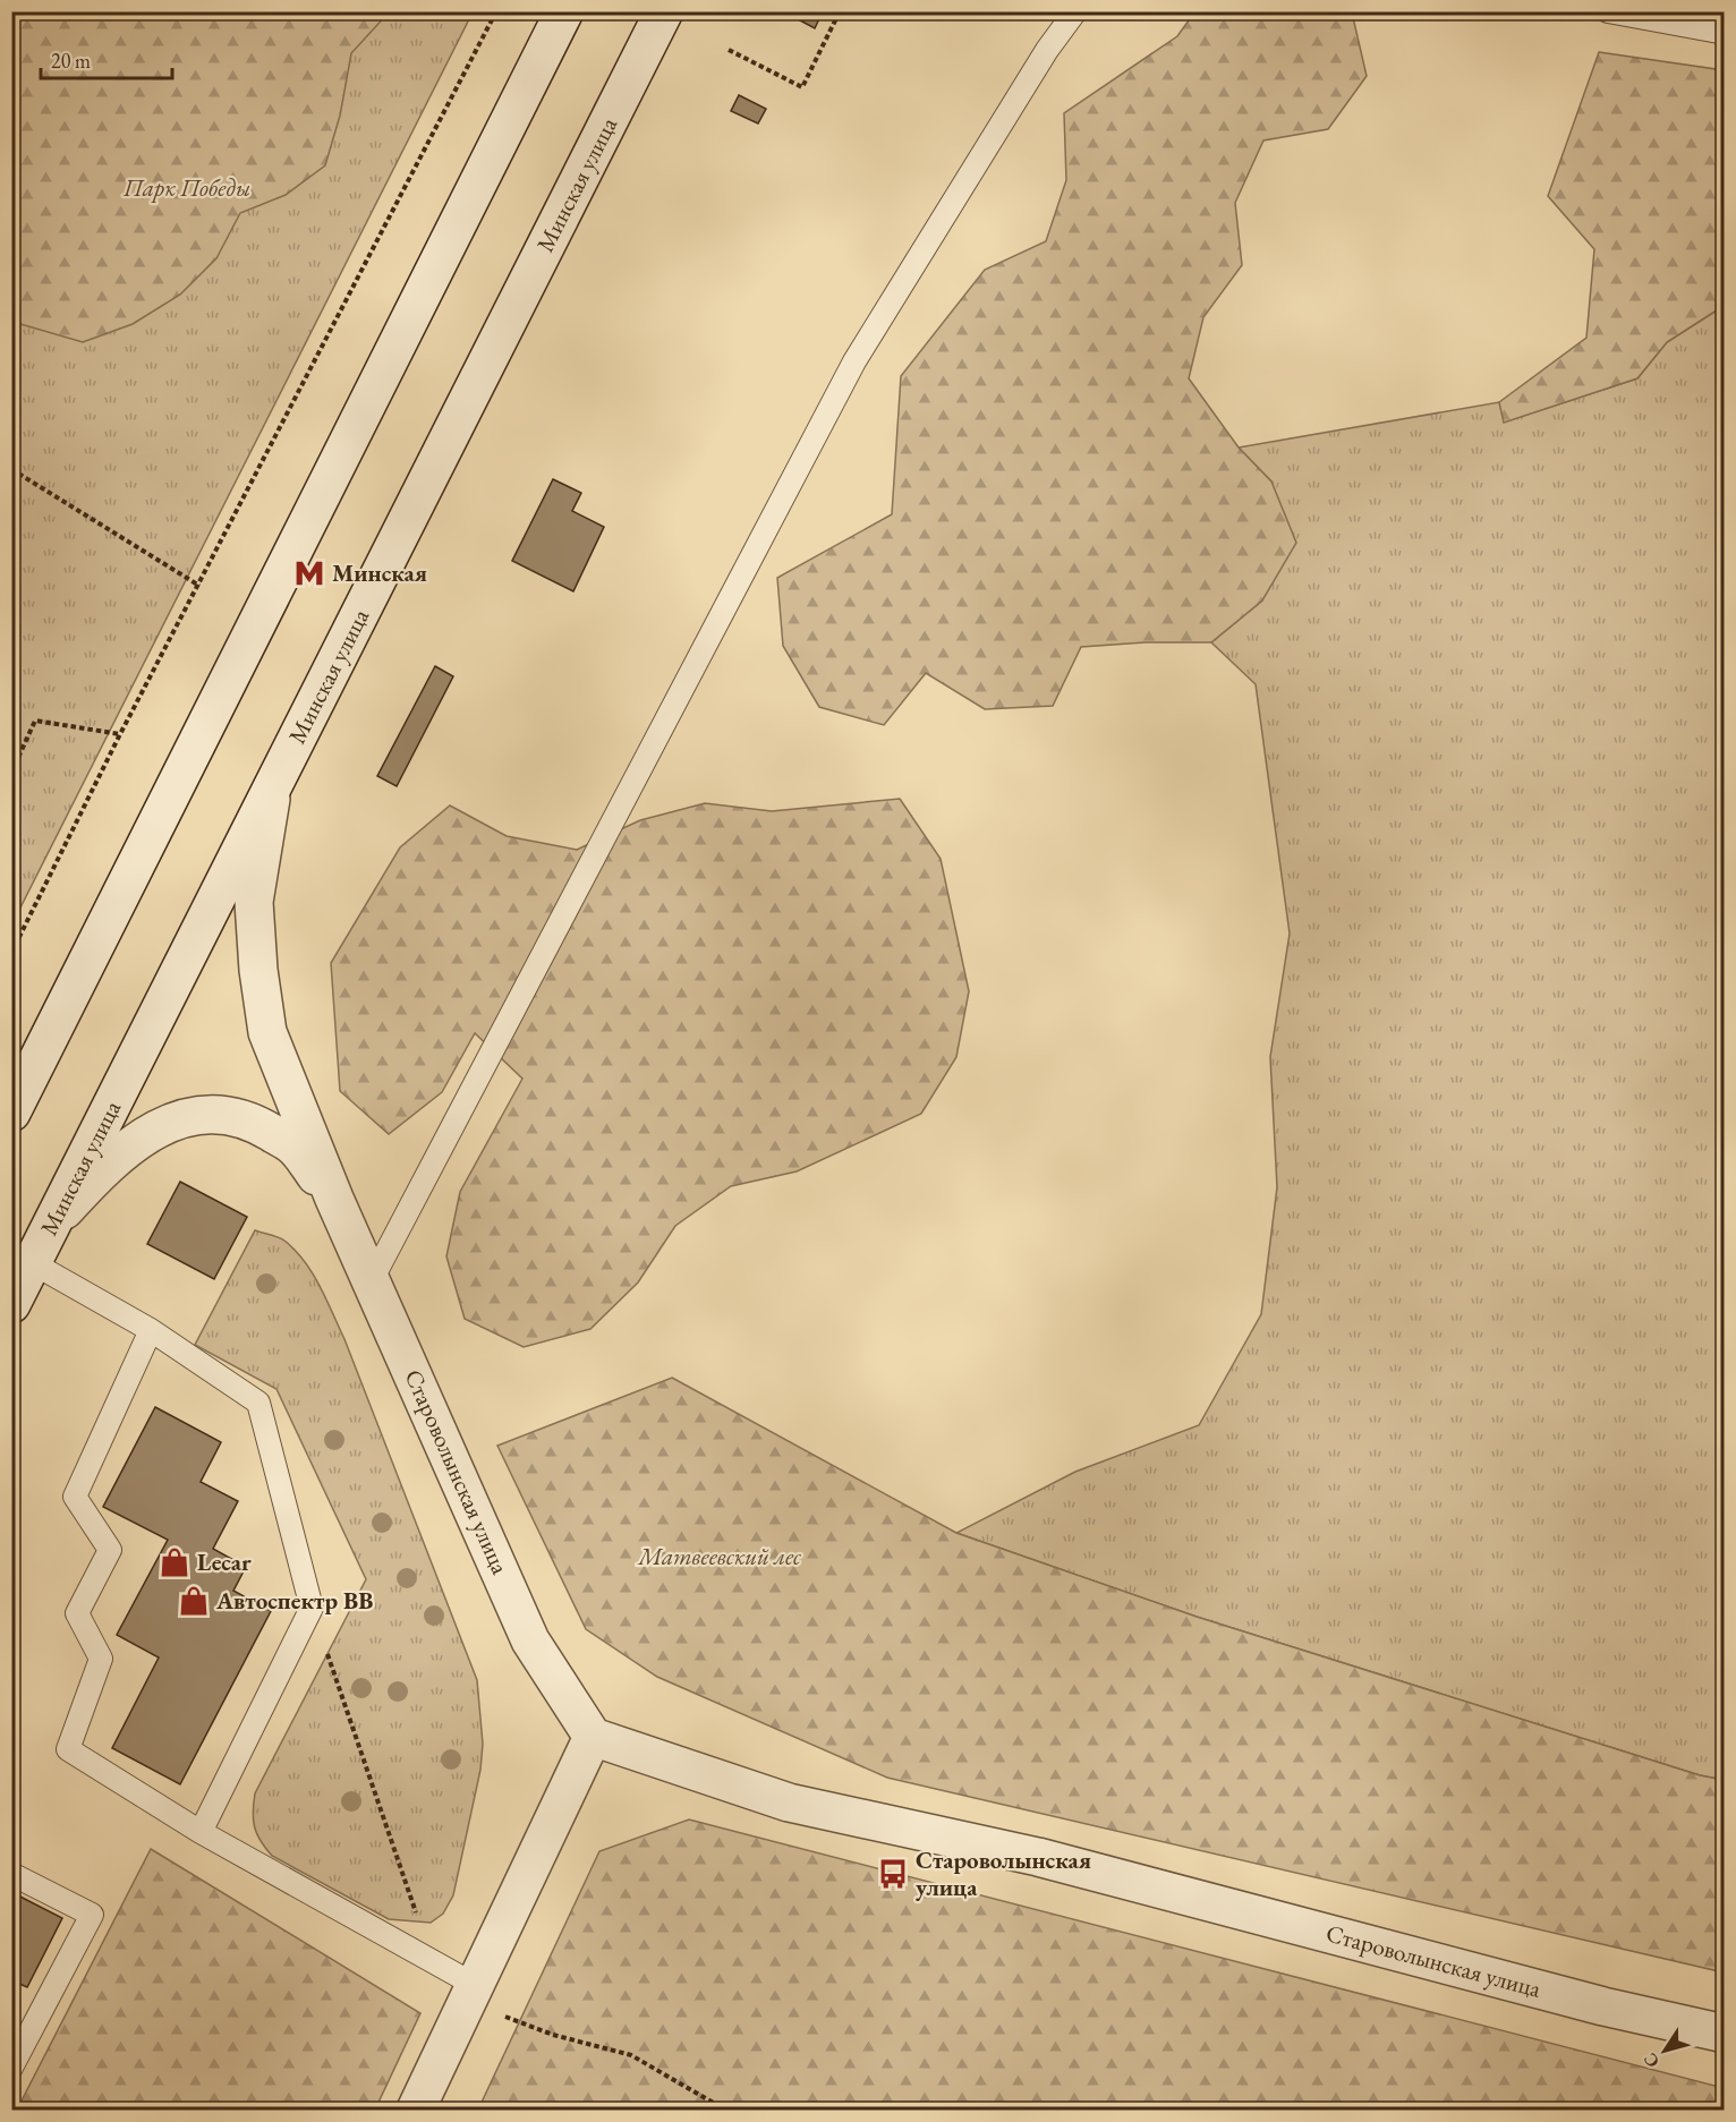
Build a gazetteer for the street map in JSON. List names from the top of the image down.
{
  "streets": {
    "street": ["Минская улица", "Староволынская улица"]
  },
  "parks": ["Парк Победы", "Матвеевский лес"],
  "places": {
    "metro station": ["Минская"],
    "shop": ["Lecar", "Автоспектр ВВ"],
    "bus stop": ["Староволынская улица"]
  },
  "scale_bar": "20 m",
  "north": "bottom left"
}
